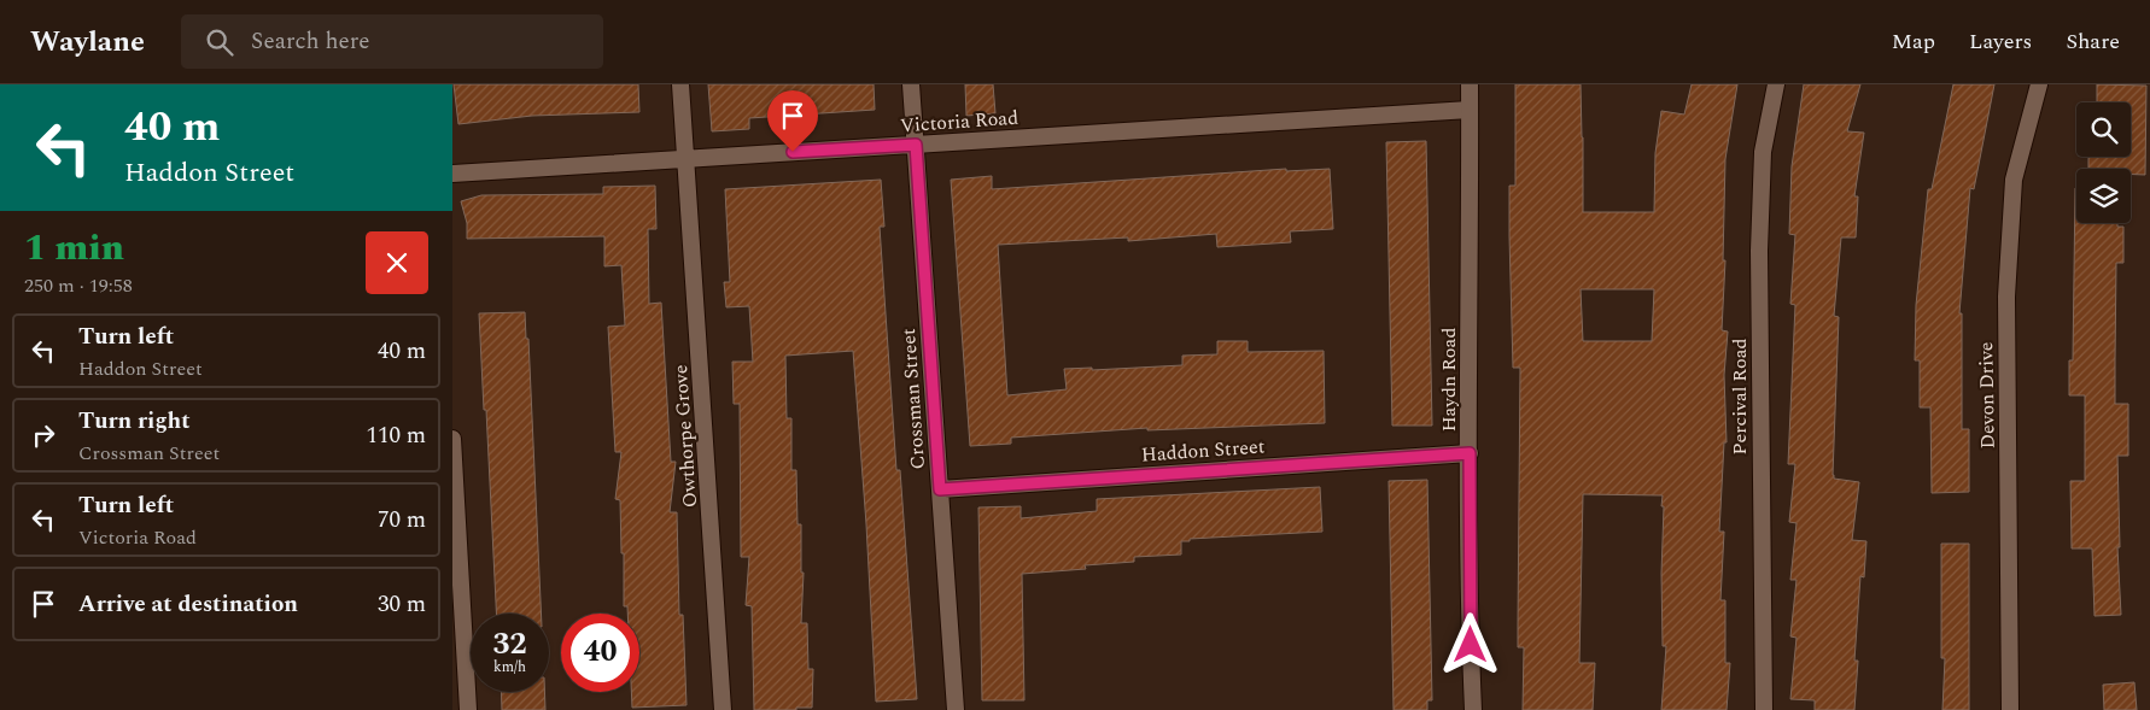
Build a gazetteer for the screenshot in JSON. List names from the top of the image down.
{
  "streets": {
    "street": [
      "Victoria Road",
      "Haydn Road",
      "Devon Drive",
      "Percival Road",
      "Crossman Street",
      "Owthorpe Grove",
      "Haddon Street"
    ]
  },
  "crossings": [
    ["Victoria Road", "Haydn Road"],
    ["Victoria Road", "Crossman Street"],
    ["Victoria Road", "Owthorpe Grove"],
    ["Haydn Road", "Haddon Street"],
    ["Crossman Street", "Haddon Street"]
  ],
  "page": {
    "header": "Waylane",
    "search": "Search here",
    "nav": ["Map", "Layers", "Share"],
    "turn": ["40 m", "Haddon Street"],
    "heading": ["1 min", "250 m · 19:58"],
    "list": [
      {
        "name": "Turn left",
        "note": "Haddon Street",
        "value": "40 m"
      },
      {
        "name": "Turn right",
        "note": "Crossman Street",
        "value": "110 m"
      },
      {
        "name": "Turn left",
        "note": "Victoria Road",
        "value": "70 m"
      },
      {
        "name": "Arrive at destination",
        "value": "30 m"
      }
    ],
    "speed": "32 km/h",
    "limit": "40"
  }
}
